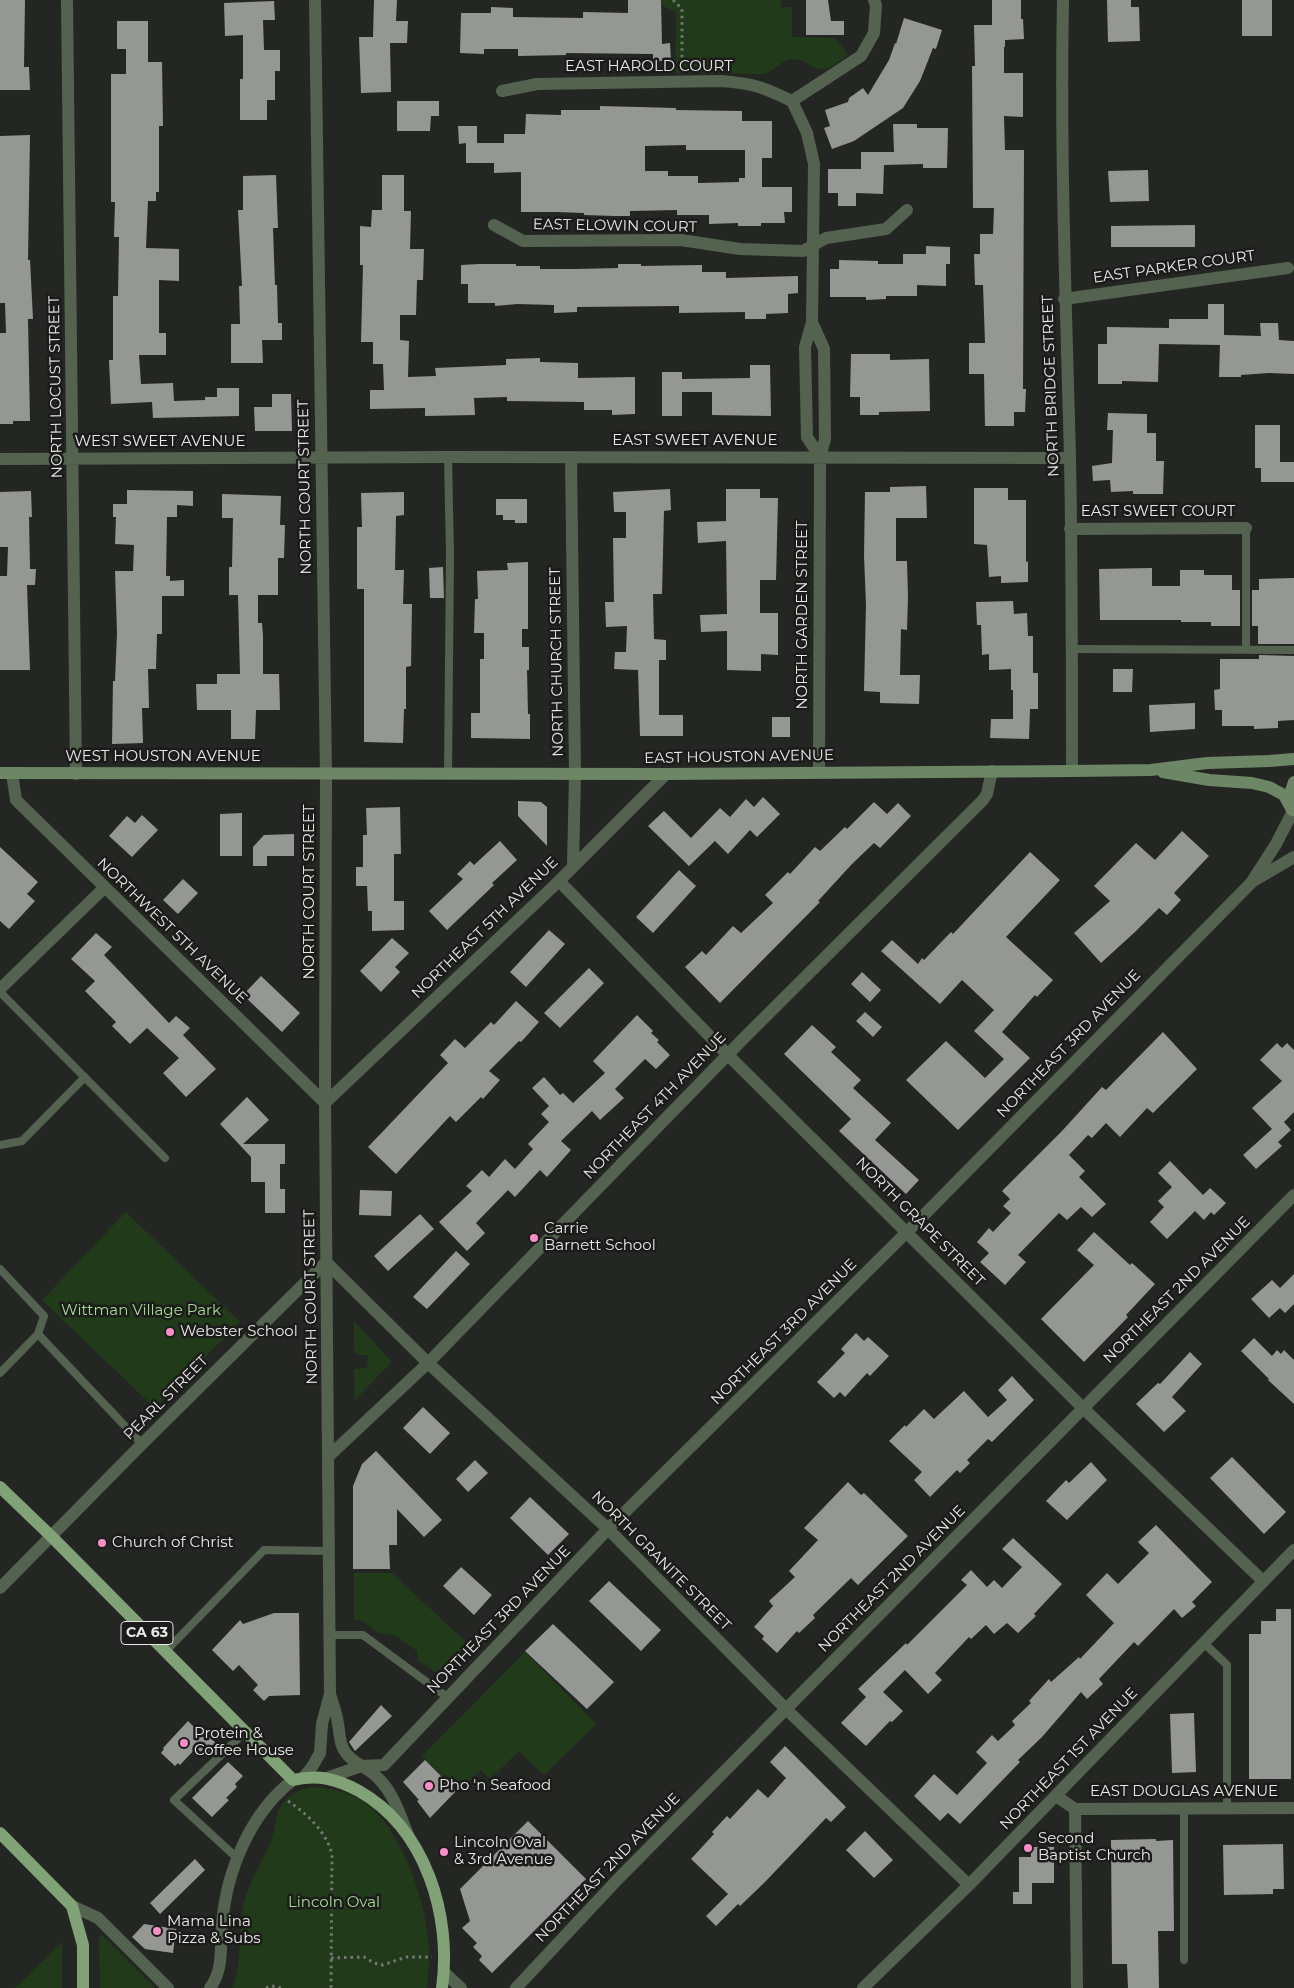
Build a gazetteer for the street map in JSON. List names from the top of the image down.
{
  "streets": {
    "main road": ["WEST HOUSTON AVENUE", "EAST HOUSTON AVENUE", "CA 63"],
    "street": [
      "EAST HAROLD COURT",
      "EAST ELOWIN COURT",
      "EAST PARKER COURT",
      "NORTH BRIDGE STREET",
      "NORTH LOCUST STREET",
      "EAST SWEET AVENUE",
      "WEST SWEET AVENUE",
      "NORTH COURT STREET",
      "EAST SWEET COURT",
      "NORTH GARDEN STREET",
      "NORTH CHURCH STREET",
      "NORTHEAST 5TH AVENUE",
      "NORTHWEST 5TH AVENUE",
      "NORTHEAST 3RD AVENUE",
      "NORTHEAST 4TH AVENUE",
      "NORTH GRAPE STREET",
      "NORTHEAST 2ND AVENUE",
      "PEARL STREET",
      "NORTH GRANITE STREET",
      "NORTHEAST 1ST AVENUE",
      "EAST DOUGLAS AVENUE"
    ]
  },
  "crossings": [
    ["EAST HAROLD COURT", "NORTH GARDEN STREET"],
    ["EAST ELOWIN COURT", "NORTH GARDEN STREET"],
    ["EAST PARKER COURT", "NORTH BRIDGE STREET"],
    ["NORTH BRIDGE STREET", "EAST SWEET AVENUE"],
    ["NORTH BRIDGE STREET", "EAST SWEET COURT"],
    ["NORTH BRIDGE STREET", "EAST HOUSTON AVENUE"],
    ["NORTH LOCUST STREET", "WEST SWEET AVENUE"],
    ["NORTH LOCUST STREET", "WEST HOUSTON AVENUE"],
    ["EAST SWEET AVENUE", "WEST SWEET AVENUE"],
    ["EAST SWEET AVENUE", "NORTH COURT STREET"],
    ["EAST SWEET AVENUE", "NORTH GARDEN STREET"],
    ["EAST SWEET AVENUE", "NORTH CHURCH STREET"],
    ["WEST SWEET AVENUE", "NORTH COURT STREET"],
    ["NORTH COURT STREET", "WEST HOUSTON AVENUE"],
    ["NORTH COURT STREET", "EAST HOUSTON AVENUE"],
    ["NORTH COURT STREET", "NORTHEAST 5TH AVENUE"],
    ["NORTH COURT STREET", "NORTHWEST 5TH AVENUE"],
    ["NORTH COURT STREET", "NORTHEAST 4TH AVENUE"],
    ["NORTH COURT STREET", "PEARL STREET"],
    ["NORTH COURT STREET", "NORTH GRANITE STREET"],
    ["NORTH COURT STREET", "CA 63"],
    ["NORTH GARDEN STREET", "EAST HOUSTON AVENUE"],
    ["NORTH CHURCH STREET", "EAST HOUSTON AVENUE"],
    ["NORTH CHURCH STREET", "NORTHEAST 5TH AVENUE"],
    ["WEST HOUSTON AVENUE", "EAST HOUSTON AVENUE"],
    ["WEST HOUSTON AVENUE", "NORTHWEST 5TH AVENUE"],
    ["EAST HOUSTON AVENUE", "NORTHEAST 5TH AVENUE"],
    ["EAST HOUSTON AVENUE", "NORTHEAST 3RD AVENUE"],
    ["EAST HOUSTON AVENUE", "NORTHEAST 4TH AVENUE"],
    ["NORTHEAST 5TH AVENUE", "NORTHWEST 5TH AVENUE"],
    ["NORTHEAST 5TH AVENUE", "NORTH GRAPE STREET"],
    ["NORTHEAST 3RD AVENUE", "NORTH GRAPE STREET"],
    ["NORTHEAST 3RD AVENUE", "NORTH GRANITE STREET"],
    ["NORTHEAST 4TH AVENUE", "NORTH GRAPE STREET"],
    ["NORTHEAST 4TH AVENUE", "NORTH GRANITE STREET"],
    ["NORTH GRAPE STREET", "NORTHEAST 2ND AVENUE"],
    ["NORTH GRAPE STREET", "NORTHEAST 1ST AVENUE"],
    ["NORTHEAST 2ND AVENUE", "NORTH GRANITE STREET"],
    ["PEARL STREET", "NORTH GRANITE STREET"],
    ["PEARL STREET", "CA 63"],
    ["NORTH GRANITE STREET", "NORTHEAST 1ST AVENUE"]
  ],
  "parks": ["Wittman Village Park", "Lincoln Oval"],
  "places": [
    "Carrie Barnett School",
    "Webster School",
    "Church of Christ",
    "Protein & Coffee House",
    "Pho 'n Seafood",
    "Second Baptist Church",
    "Lincoln Oval & 3rd Avenue",
    "Mama Lina Pizza & Subs"
  ]
}
